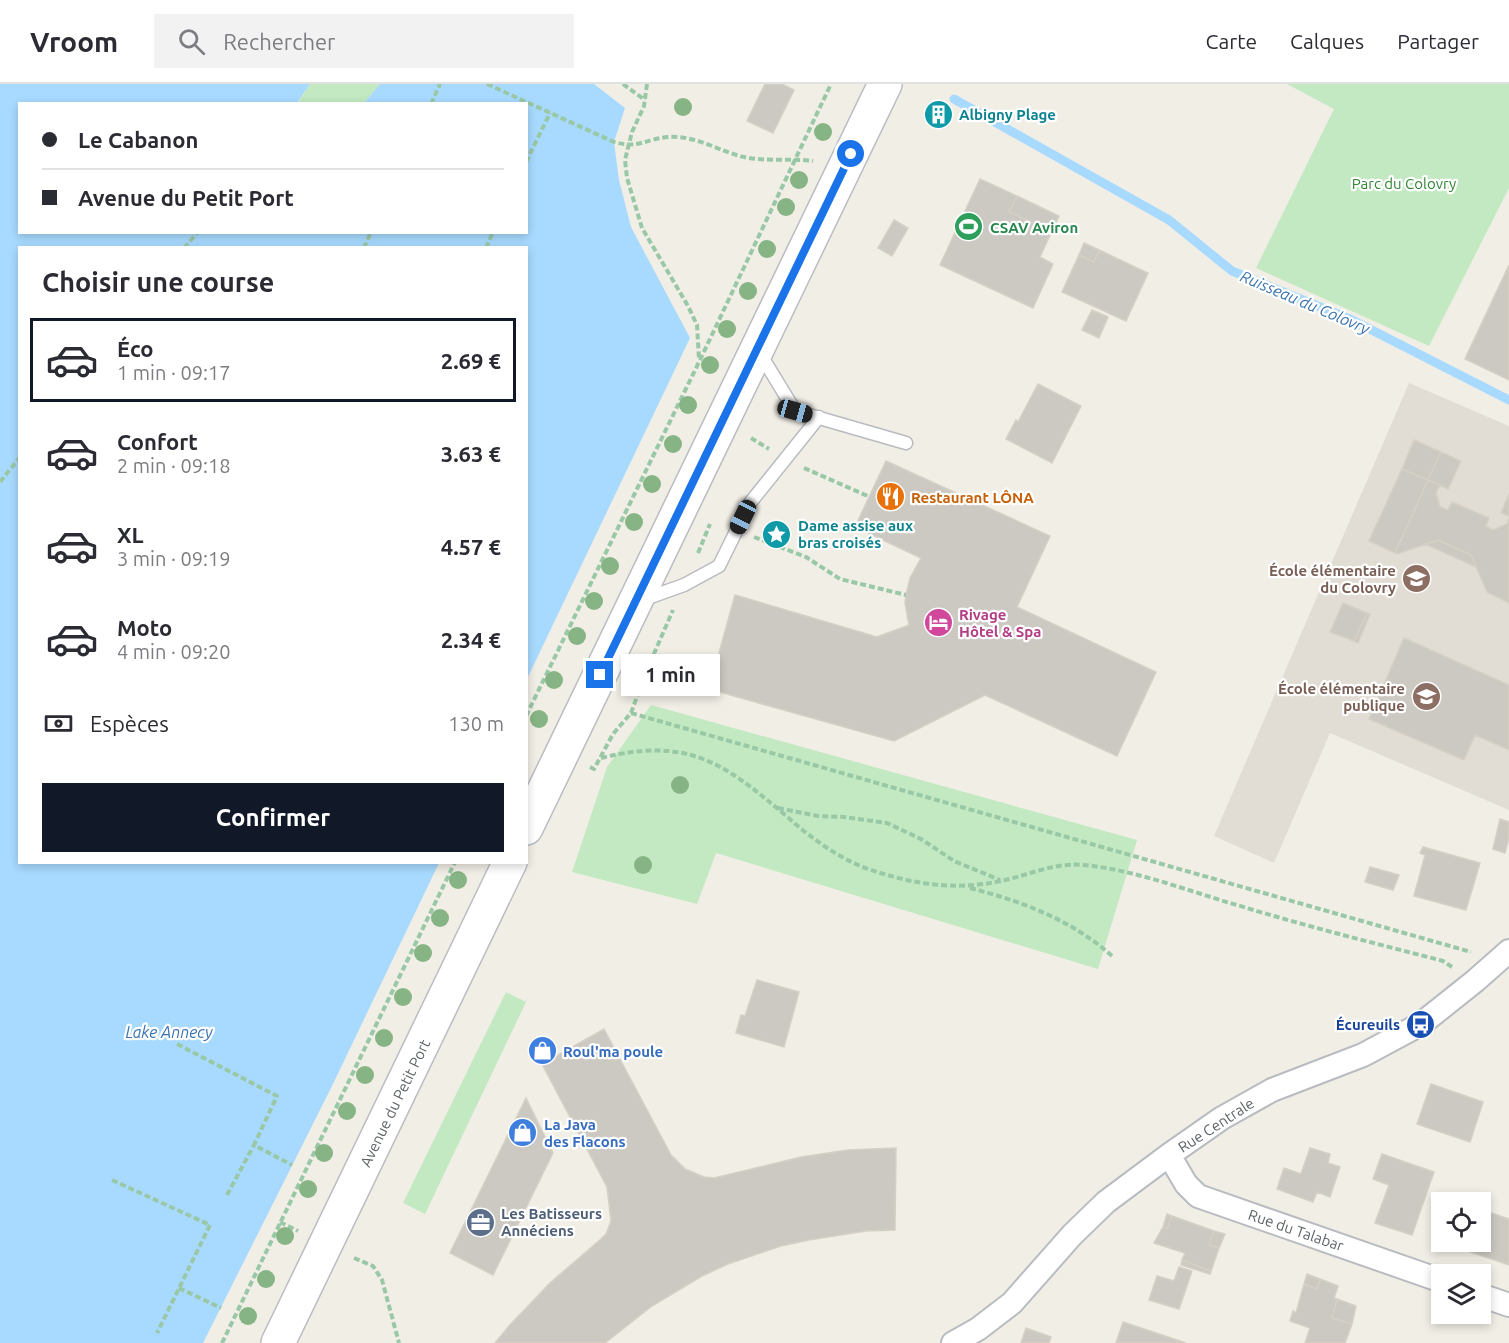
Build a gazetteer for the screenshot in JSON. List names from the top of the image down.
{
  "streets": {
    "main road": ["Avenue du Petit Port"],
    "street": ["Rue Centrale", "Rue du Talabar"]
  },
  "crossings": [
    ["Rue Centrale", "Rue du Talabar"]
  ],
  "water": ["Ruisseau du Colovry", "Lake Annecy"],
  "parks": ["Parc du Colovry"],
  "places": {
    "building": ["Albigny Plage"],
    "sports": ["CSAV Aviron"],
    "restaurant": ["Restaurant LÔNA"],
    "place": ["Dame assise aux bras croisés"],
    "school or university": ["École élémentaire du Colovry", "École élémentaire publique"],
    "hotel": ["Rivage Hôtel & Spa"],
    "bus stop": ["Écureuils"],
    "shop": ["Roul'ma poule", "La Java des Flacons"],
    "office": ["Les Batisseurs Annéciens"]
  },
  "page": {
    "header": "Vroom",
    "search": "Rechercher",
    "nav": ["Carte", "Calques", "Partager"],
    "banner": ["Le Cabanon", "Avenue du Petit Port"],
    "heading": "Choisir une course",
    "list": [
      {
        "name": "Éco",
        "note": "1 min · 09:17",
        "value": "2.69 €"
      },
      {
        "name": "Confort",
        "note": "2 min · 09:18",
        "value": "3.63 €"
      },
      {
        "name": "XL",
        "note": "3 min · 09:19",
        "value": "4.57 €"
      },
      {
        "name": "Moto",
        "note": "4 min · 09:20",
        "value": "2.34 €"
      }
    ],
    "bubble": "1 min",
    "pay": ["Espèces", "130 m"],
    "buttons": "Confirmer"
  }
}
